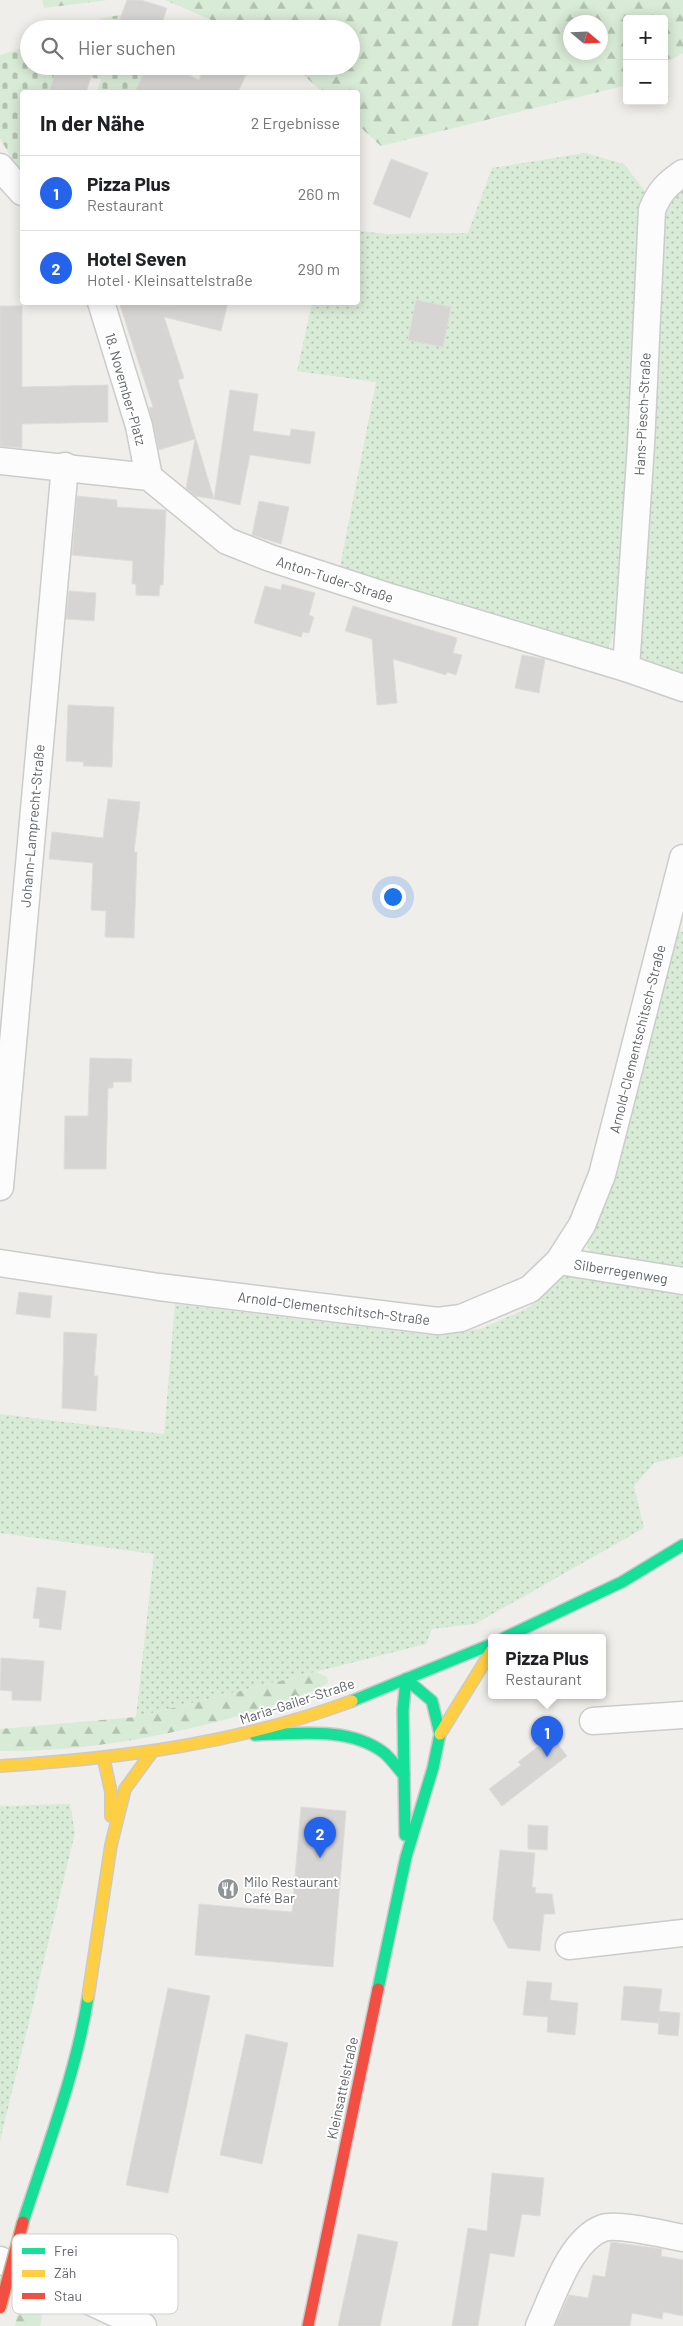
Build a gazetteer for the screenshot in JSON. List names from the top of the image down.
{
  "streets": {
    "main road": ["Maria-Gailer-Straße", "Kleinsattelstraße"],
    "street": [
      "18. November-Platz",
      "Hans-Piesch-Straße",
      "Anton-Tuder-Straße",
      "Johann-Lamprecht-Straße",
      "Arnold-Clementschitsch-Straße",
      "Silberregenweg"
    ]
  },
  "crossings": [
    ["18. November-Platz", "Anton-Tuder-Straße"],
    ["Hans-Piesch-Straße", "Anton-Tuder-Straße"],
    ["Arnold-Clementschitsch-Straße", "Silberregenweg"],
    ["Maria-Gailer-Straße", "Kleinsattelstraße"]
  ],
  "places": {
    "restaurant": ["Milo Restaurant Café Bar"]
  },
  "legend": ["Frei", "Zäh", "Stau"],
  "north": "right",
  "page": {
    "map_buttons": ["+", "−"],
    "search": "Hier suchen",
    "heading": ["In der Nähe", "2 Ergebnisse"],
    "list": [
      {
        "mark": "1",
        "name": "Pizza Plus",
        "note": "Restaurant",
        "value": "260 m"
      },
      {
        "mark": "2",
        "name": "Hotel Seven",
        "note": "Hotel · Kleinsattelstraße",
        "value": "290 m"
      }
    ],
    "popup": ["Pizza Plus", "Restaurant"],
    "pins": ["1", "2"]
  }
}
